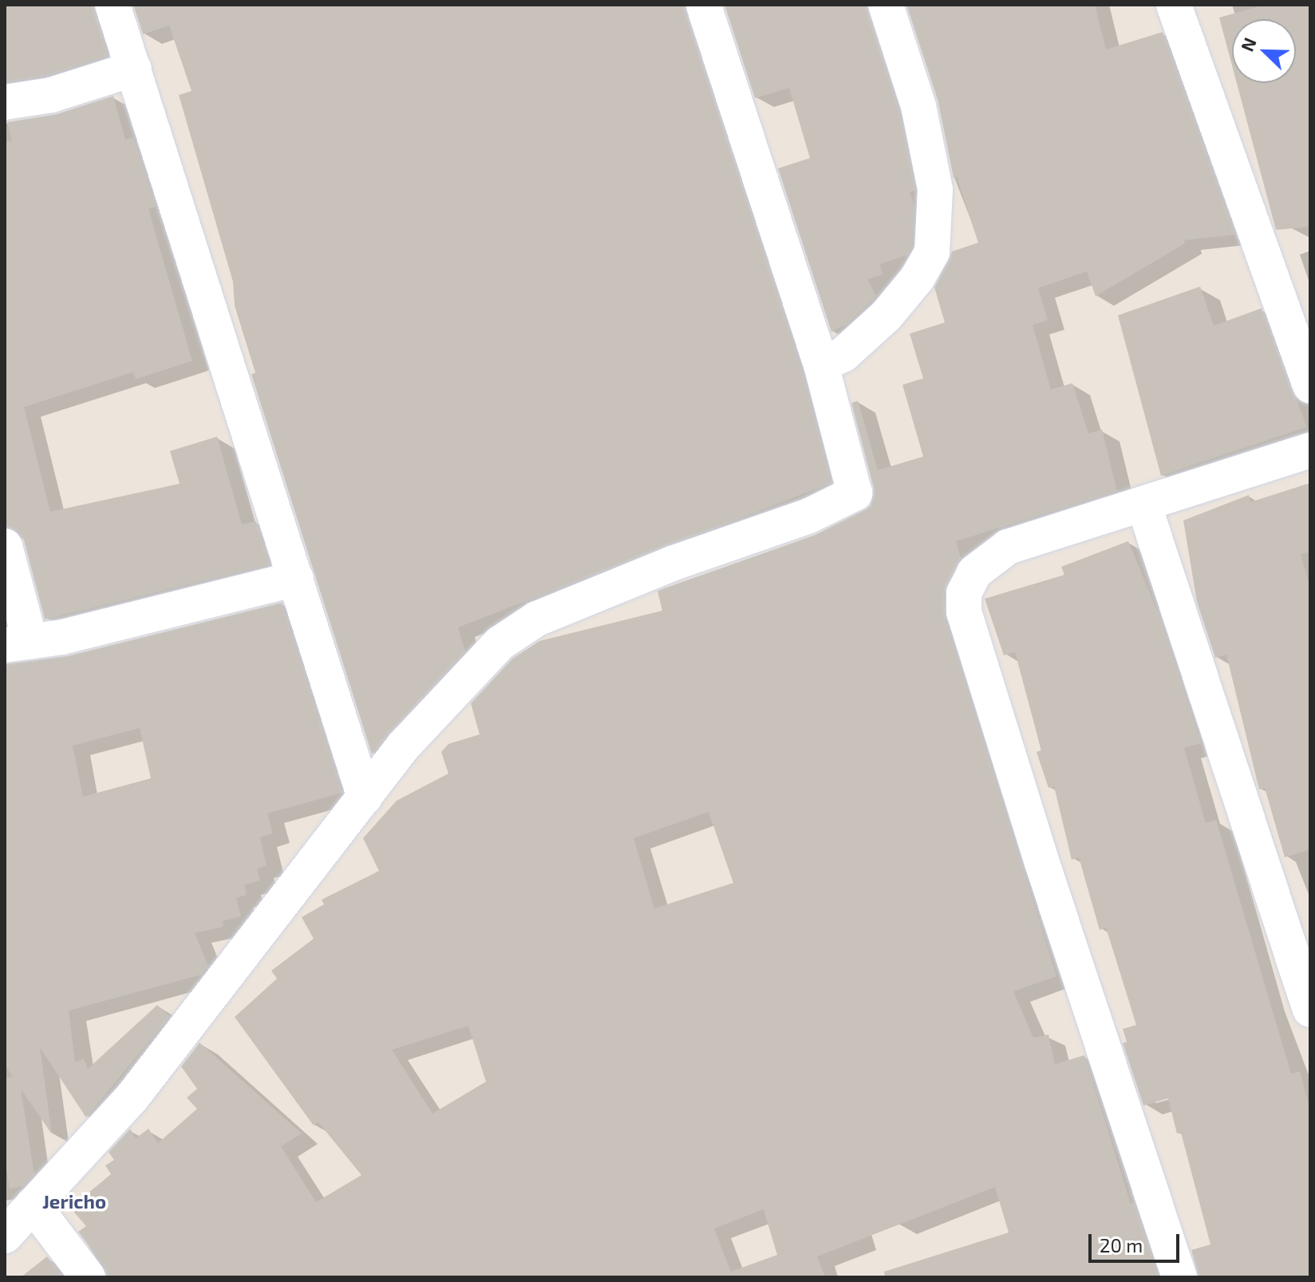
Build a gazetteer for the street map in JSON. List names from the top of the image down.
{
  "districts": ["Jericho"],
  "scale_bar": "20 m",
  "north": "top left"
}
